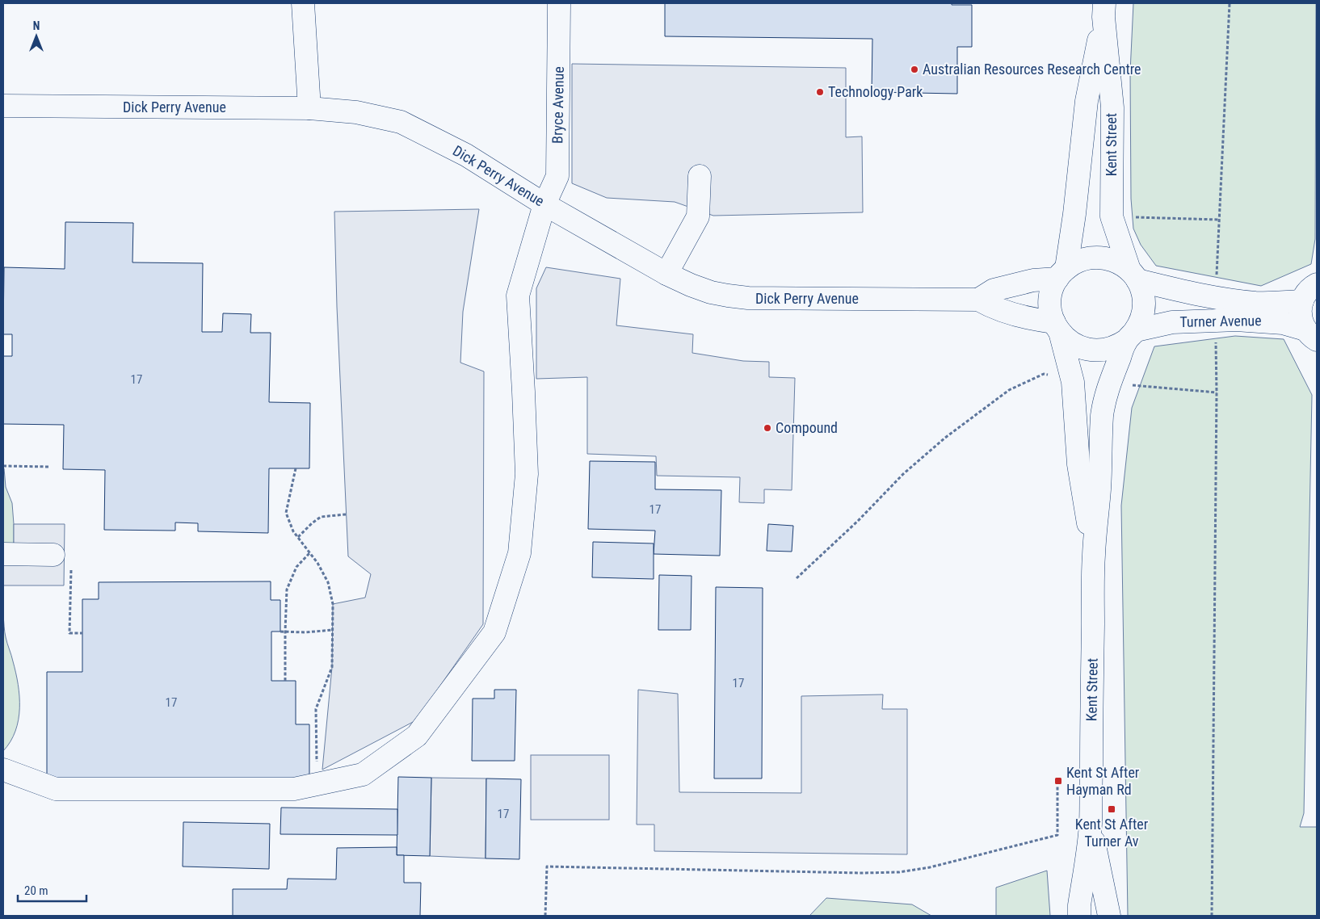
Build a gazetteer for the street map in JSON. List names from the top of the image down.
{
  "streets": {
    "street": [
      "Bryce Avenue",
      "Dick Perry Avenue",
      "Kent Street",
      "Turner Avenue"
    ]
  },
  "crossings": [
    ["Bryce Avenue", "Dick Perry Avenue"],
    ["Dick Perry Avenue", "Kent Street"],
    ["Dick Perry Avenue", "Turner Avenue"],
    ["Kent Street", "Turner Avenue"]
  ],
  "places": {
    "other": ["Australian Resources Research Centre", "Technology Park", "Compound"],
    "transit": ["Kent St After Hayman Rd", "Kent St After Turner Av"]
  },
  "house_numbers": [
    "17",
    "17",
    "17",
    "17",
    "17"
  ],
  "scale_bar": "20 m",
  "north": "top"
}
